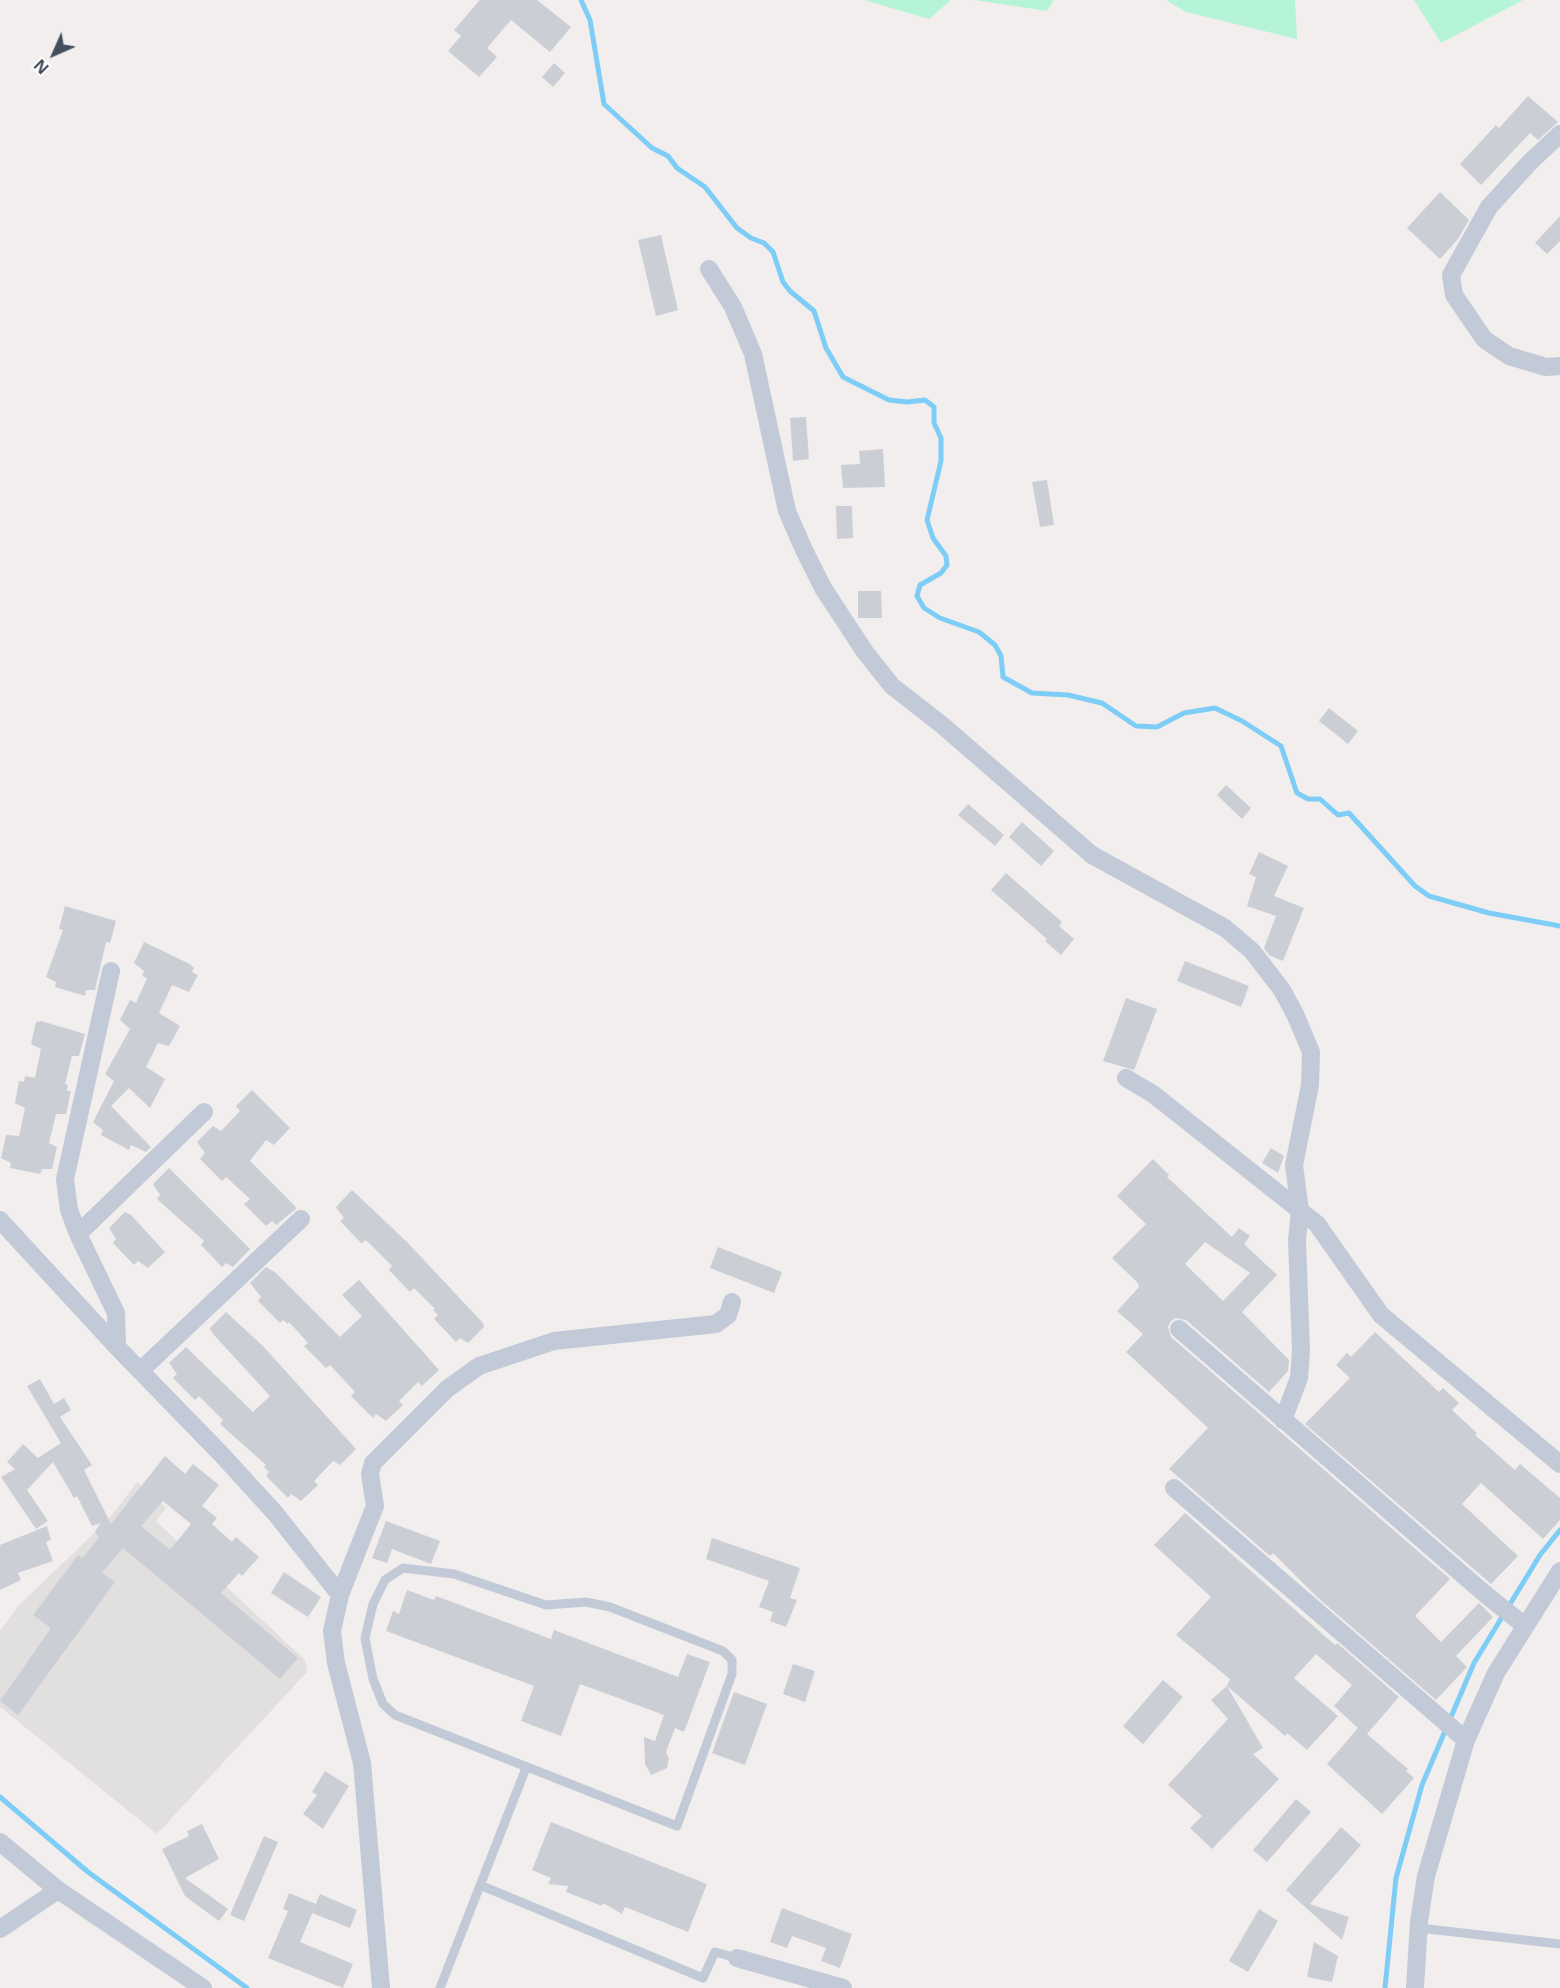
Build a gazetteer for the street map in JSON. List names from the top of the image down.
{
  "north": "bottom left"
}
